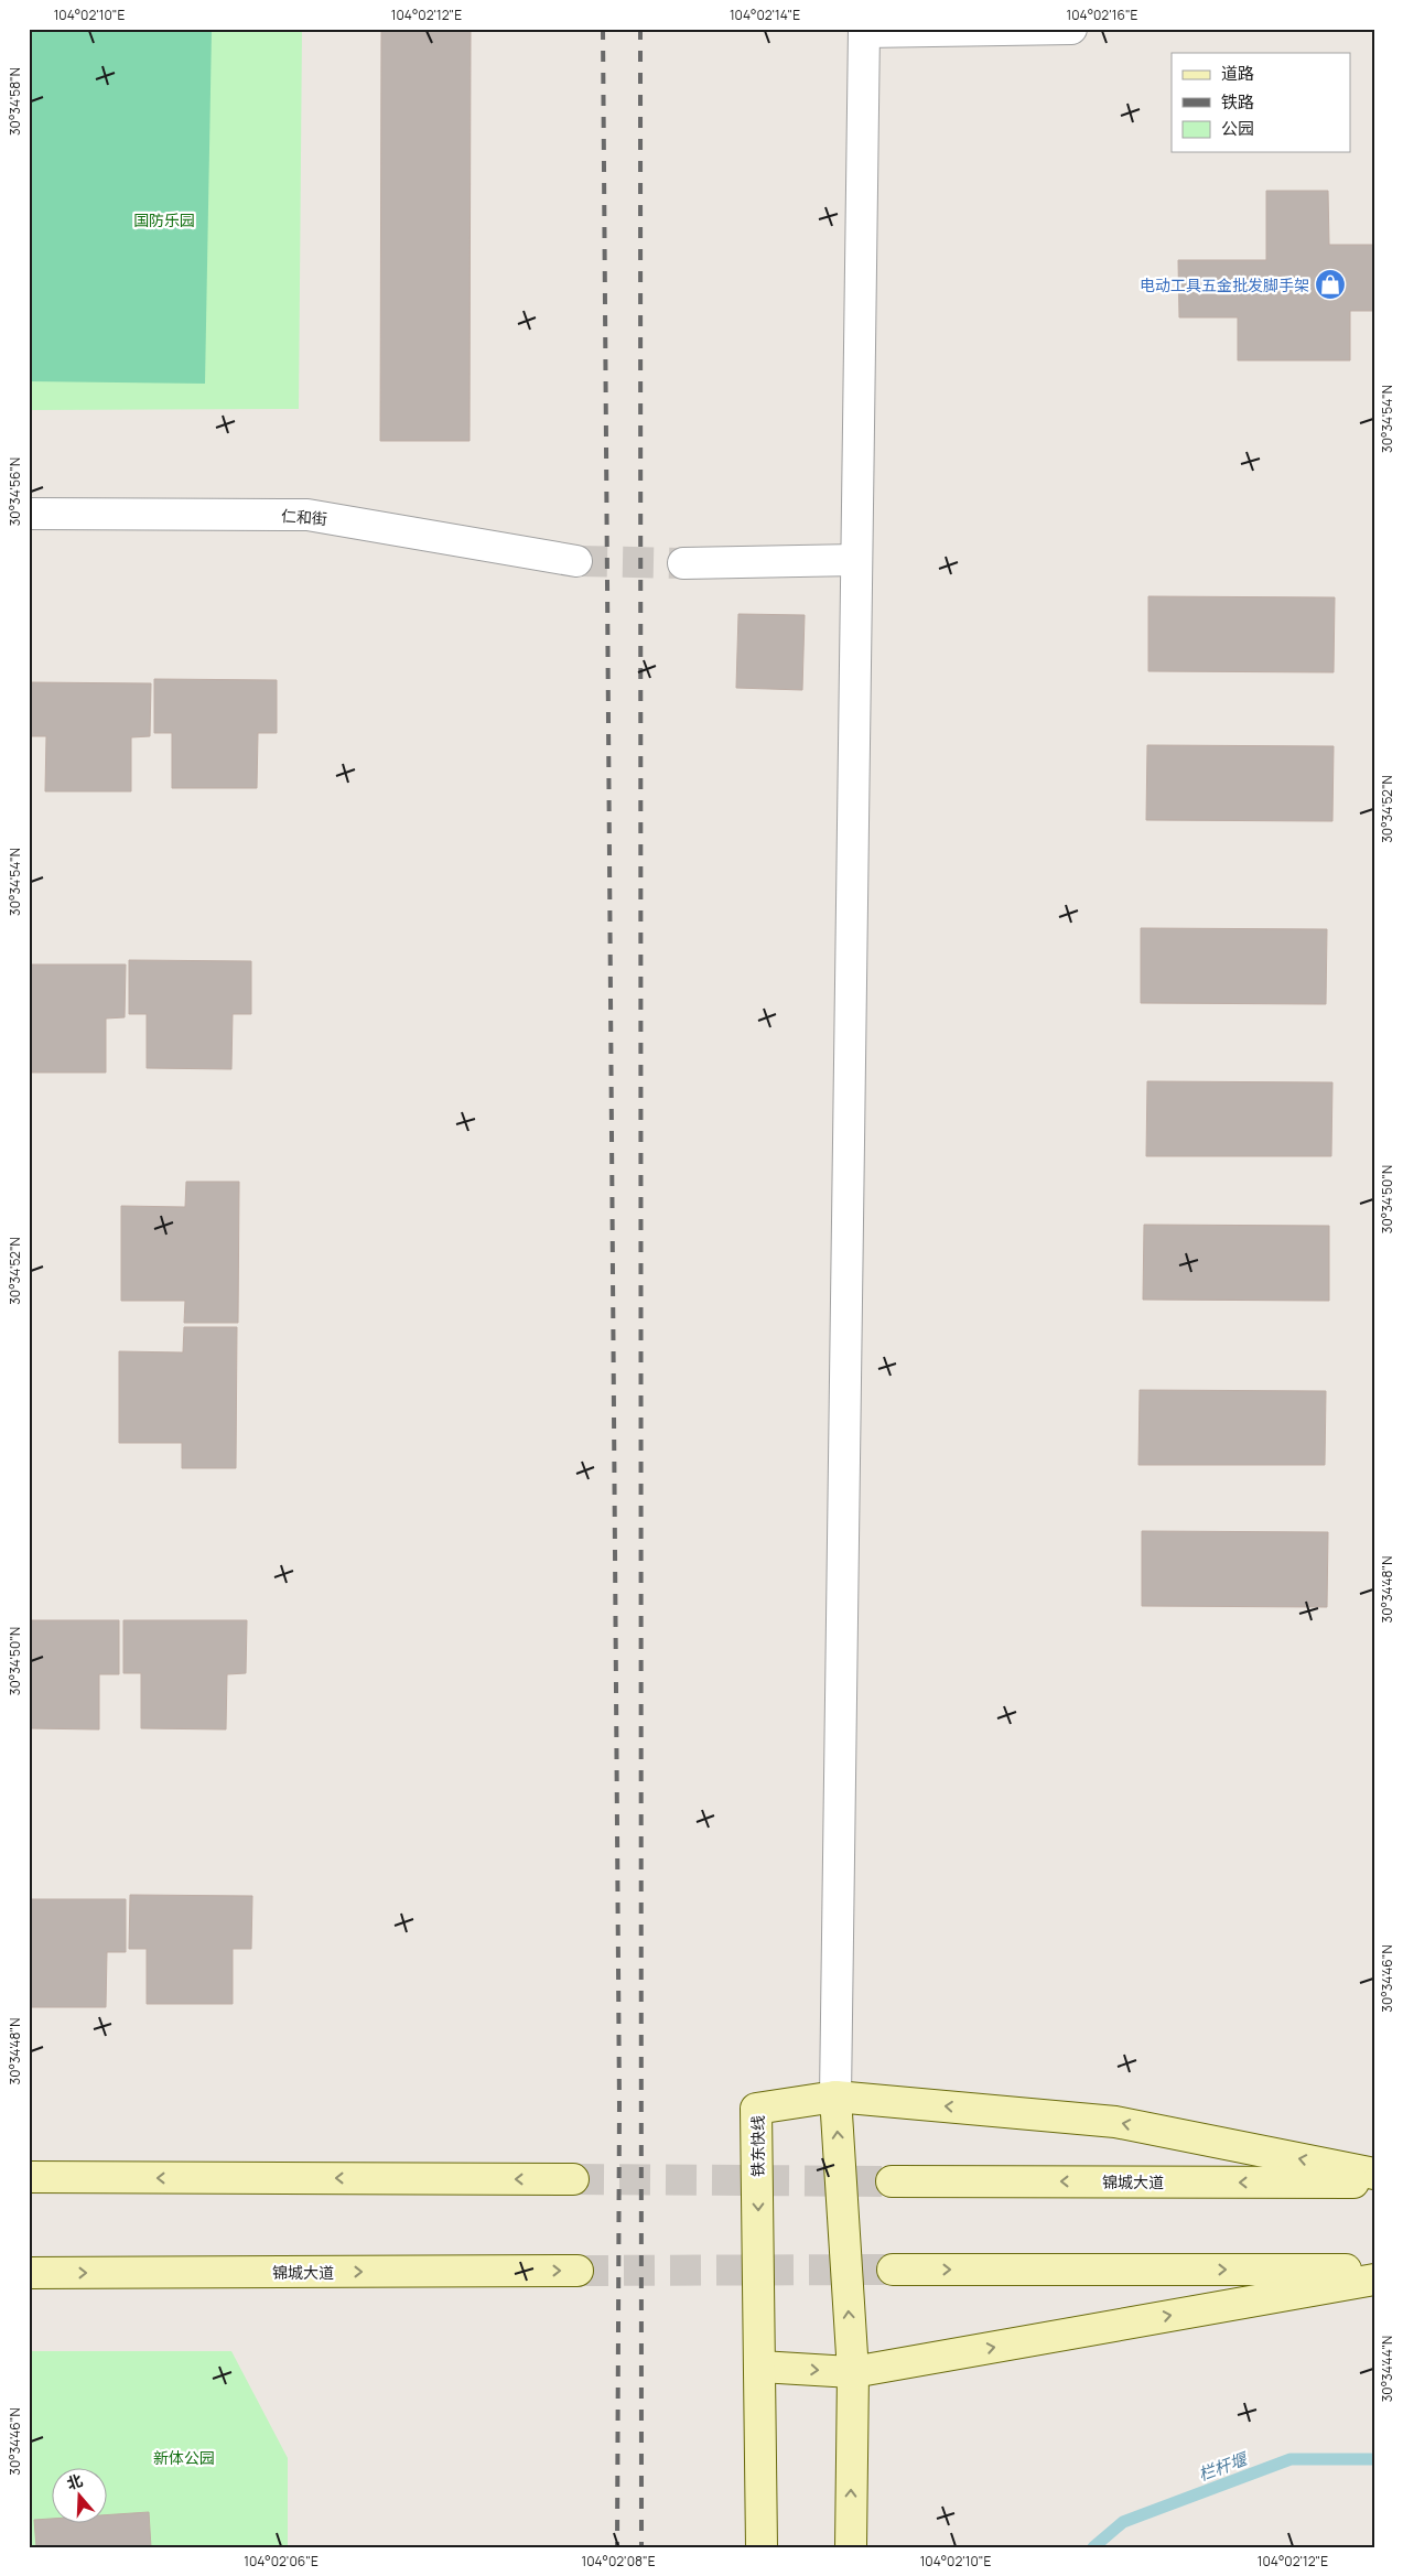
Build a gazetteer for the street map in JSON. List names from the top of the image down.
{
  "streets": {
    "main road": ["铁东快线", "锦城大道"],
    "street": ["仁和街"]
  },
  "water": ["栏杆堰"],
  "parks": ["国防乐园", "新体公园"],
  "places": {
    "shop": ["电动工具五金批发脚手架"]
  },
  "legend": ["道路", "铁路", "公园"],
  "north": "top",
  "coordinates": [
    "104°02'10\"E",
    "104°02'12\"E",
    "104°02'14\"E",
    "104°02'16\"E",
    "30°34'58\"N",
    "30°34'54\"N",
    "30°34'56\"N",
    "30°34'52\"N",
    "30°34'50\"N",
    "30°34'48\"N",
    "30°34'46\"N",
    "30°34'44\"N",
    "104°02'06\"E",
    "104°02'08\"E"
  ]
}
